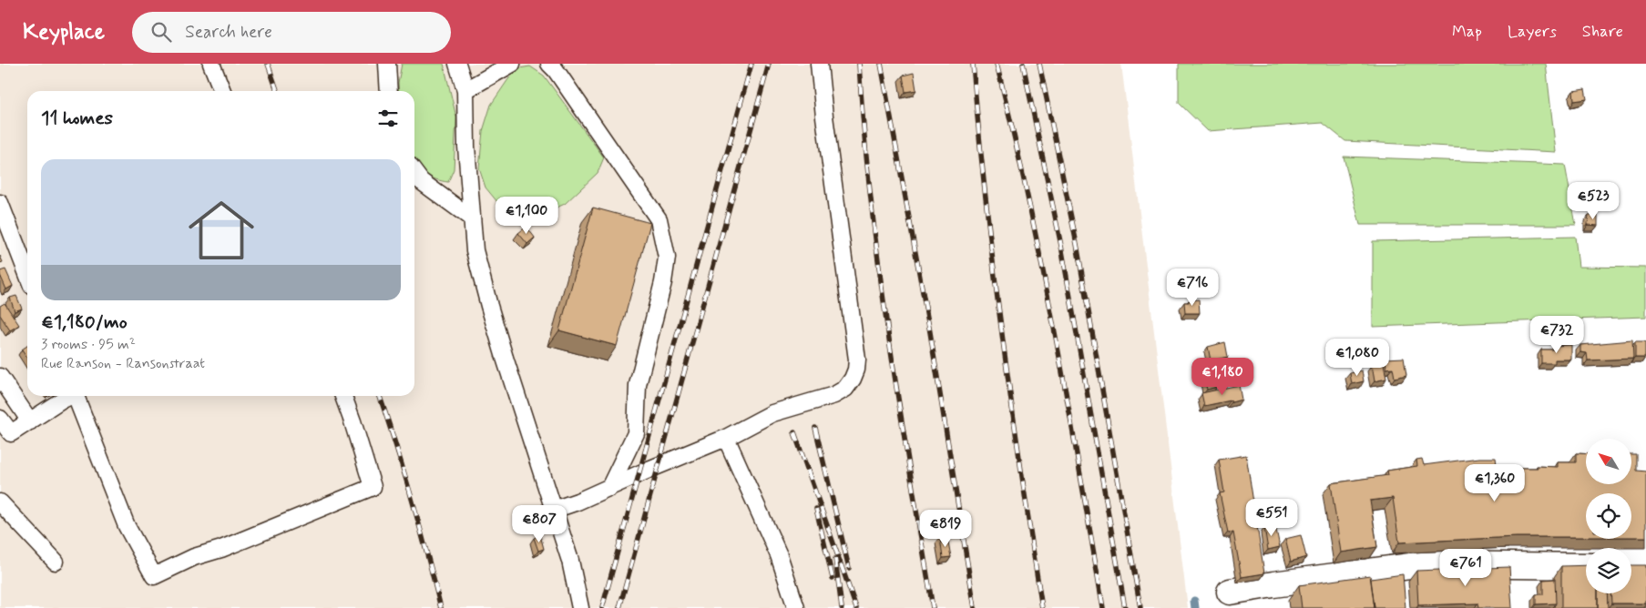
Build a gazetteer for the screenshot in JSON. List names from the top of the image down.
{
  "north": "top left",
  "page": {
    "header": "Keyplace",
    "search": "Search here",
    "nav": ["Map", "Layers", "Share"],
    "heading": "11 homes",
    "list": [
      {
        "name": "€1,180/mo",
        "note": "3 rooms · 95 m² · Rue Ranson - Ransonstraat"
      }
    ],
    "price": [
      "€523",
      "€1,100",
      "€716",
      "€732",
      "€1,080",
      "€1,180",
      "€1,360",
      "€551",
      "€807",
      "€819",
      "€761"
    ]
  }
}
